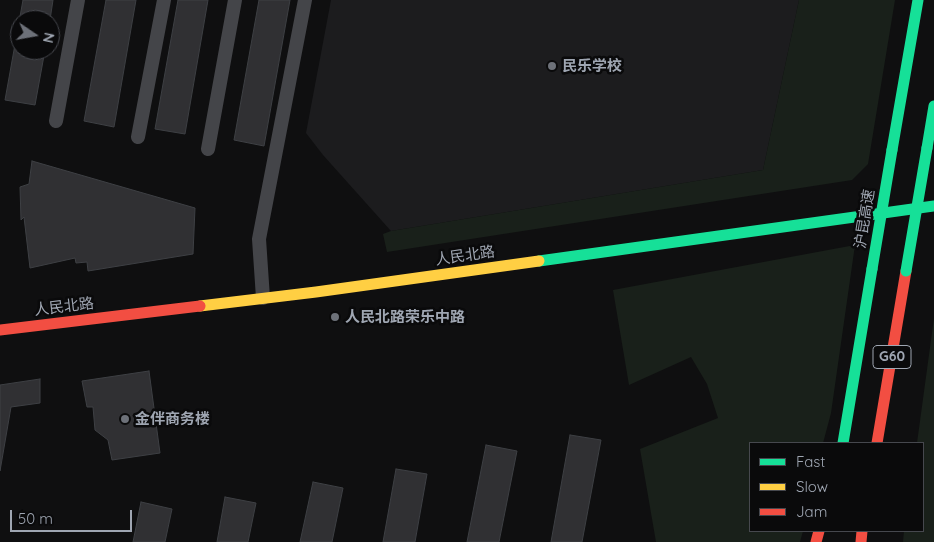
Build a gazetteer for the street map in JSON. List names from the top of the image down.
{
  "streets": {
    "main road": ["沪昆高速", "人民北路", "G60"]
  },
  "places": ["民乐学校", "人民北路荣乐中路", "金伴商务楼"],
  "legend": ["Fast", "Slow", "Jam"],
  "scale_bar": "50 m",
  "north": "right"
}
